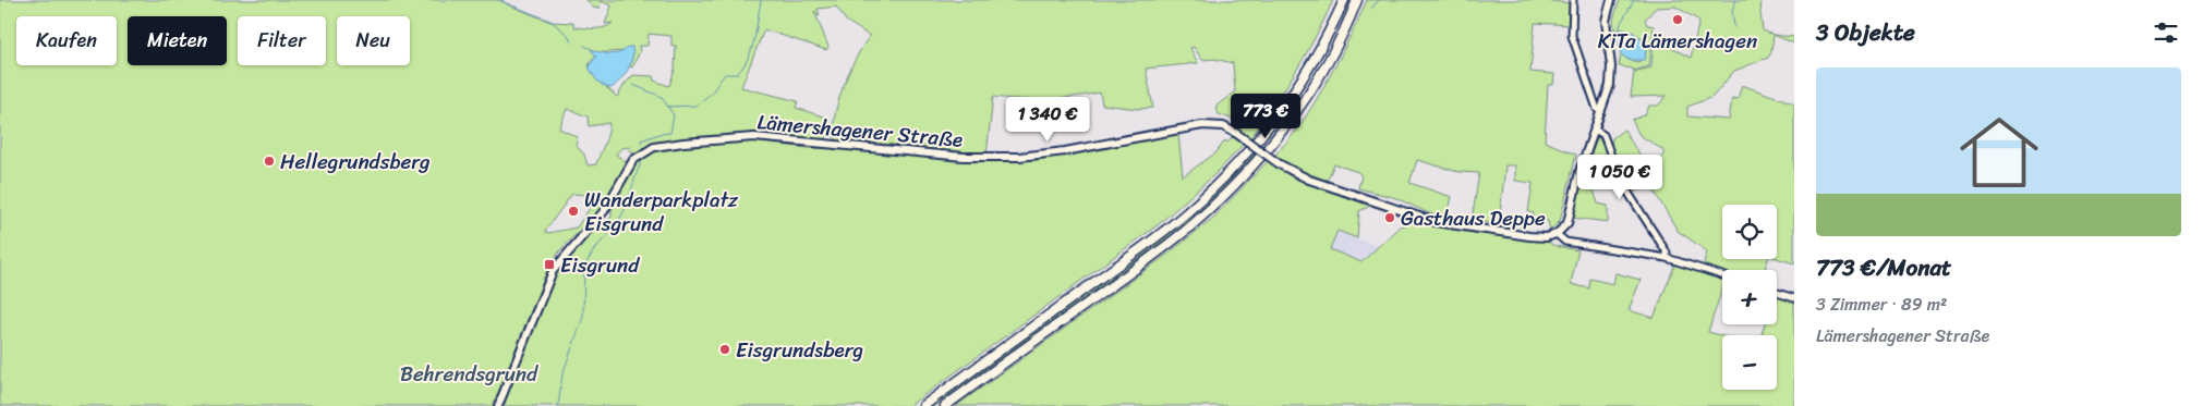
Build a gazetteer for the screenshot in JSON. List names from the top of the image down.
{
  "streets": {
    "main road": ["Lämershagener Straße"]
  },
  "parks": ["Behrendsgrund"],
  "places": {
    "other": [
      "KiTa Lämershagen",
      "Hellegrundsberg",
      "Wanderparkplatz Eisgrund",
      "Gasthaus Deppe",
      "Eisgrundsberg"
    ],
    "transit": ["Eisgrund"]
  },
  "page": {
    "heading": "3 Objekte",
    "chip": [
      "Kaufen",
      "Mieten",
      "Filter",
      "Neu"
    ],
    "list": [
      {
        "name": "773 €/Monat",
        "note": "3 Zimmer · 89 m² · Lämershagener Straße"
      }
    ],
    "price": ["773 €", "1 340 €", "1 050 €"],
    "map_buttons": ["+", "−"]
  }
}
